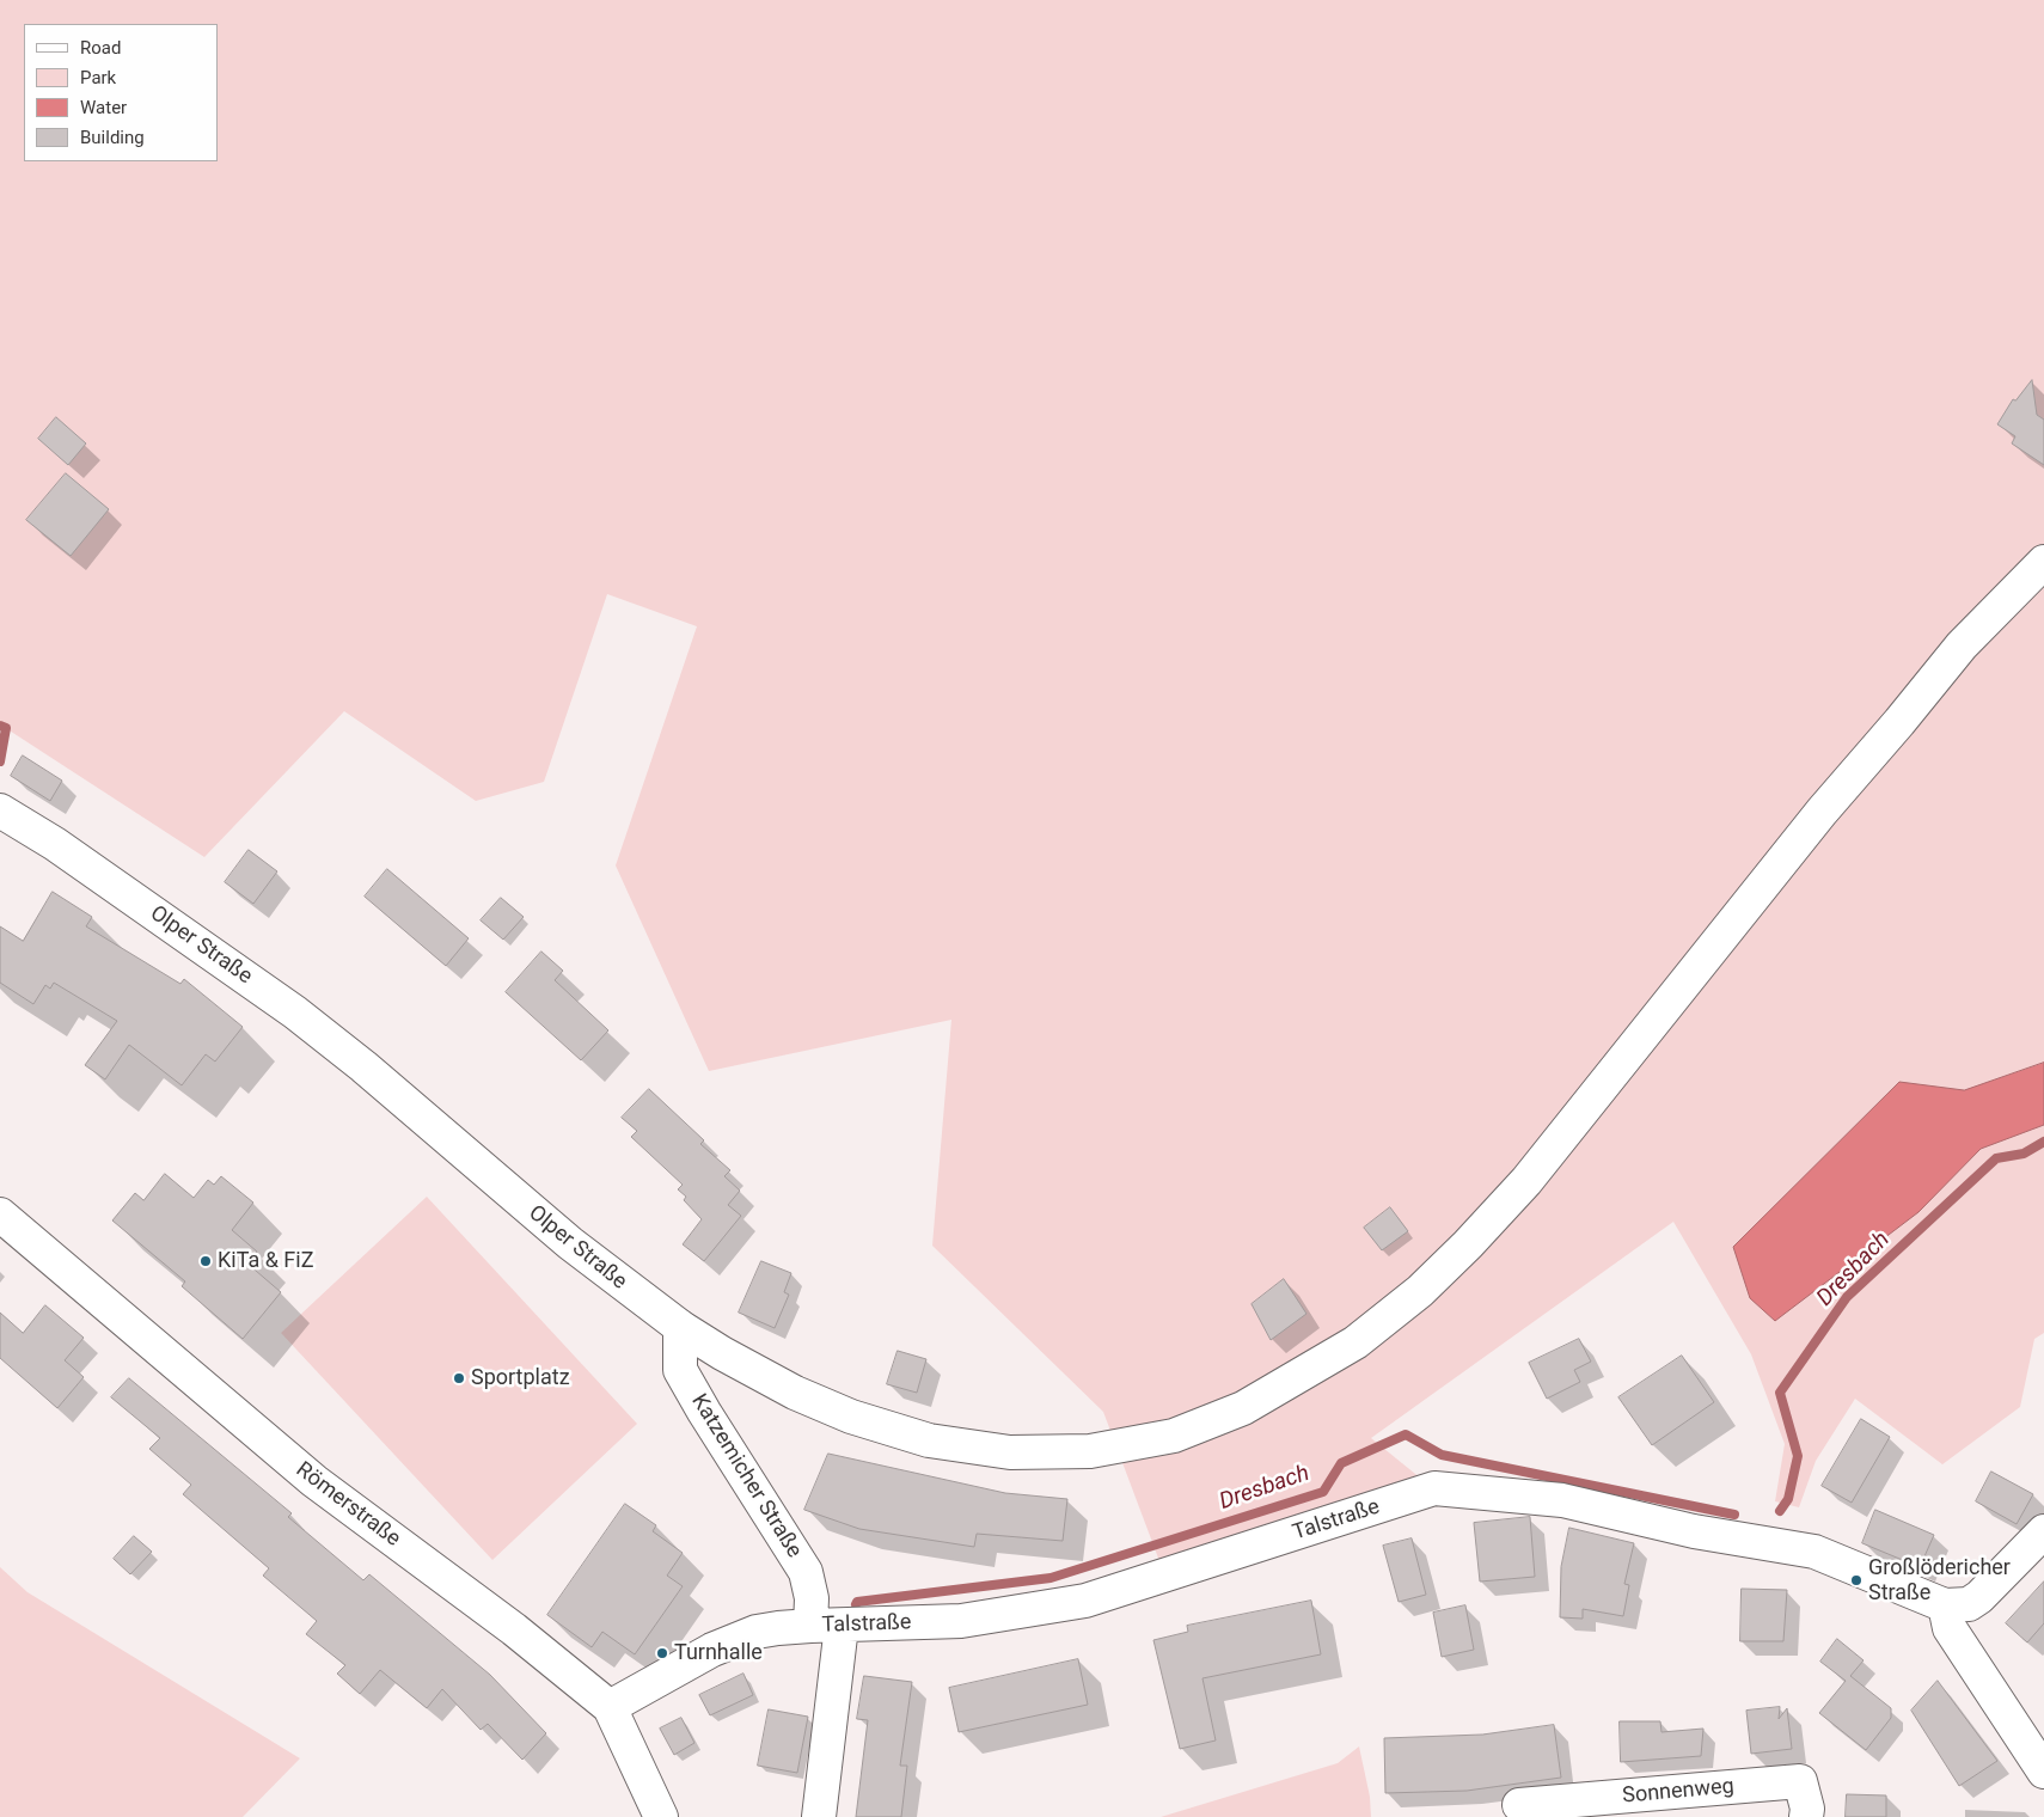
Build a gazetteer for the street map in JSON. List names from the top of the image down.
{
  "streets": {
    "street": [
      "Olper Straße",
      "Katzemicher Straße",
      "Römerstraße",
      "Talstraße",
      "Sonnenweg"
    ]
  },
  "crossings": [
    ["Olper Straße", "Katzemicher Straße"],
    ["Katzemicher Straße", "Talstraße"],
    ["Römerstraße", "Talstraße"]
  ],
  "water": ["Dresbach"],
  "places": [
    "KiTa & FiZ",
    "Sportplatz",
    "Großlödericher Straße",
    "Turnhalle"
  ],
  "legend": [
    "Road",
    "Park",
    "Water",
    "Building"
  ]
}
